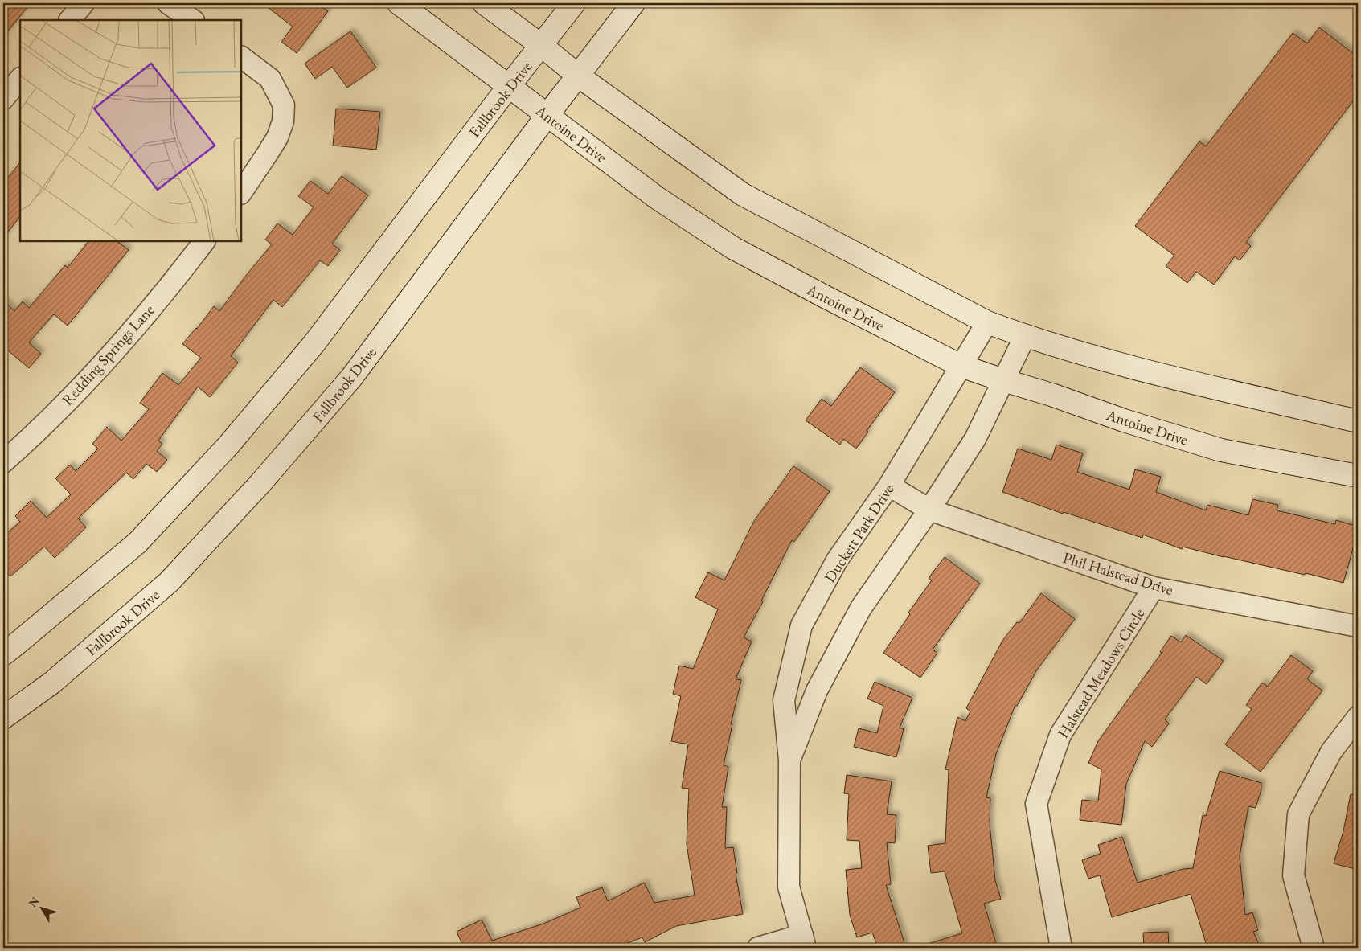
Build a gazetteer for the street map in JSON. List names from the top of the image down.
{
  "streets": {
    "main road": ["Fallbrook Drive", "Antoine Drive"],
    "street": [
      "Redding Springs Lane",
      "Duckett Park Drive",
      "Phil Halstead Drive",
      "Halstead Meadows Circle"
    ]
  },
  "crossings": [
    ["Fallbrook Drive", "Antoine Drive"],
    ["Antoine Drive", "Duckett Park Drive"],
    ["Duckett Park Drive", "Phil Halstead Drive"],
    ["Phil Halstead Drive", "Halstead Meadows Circle"]
  ],
  "north": "top left"
}
